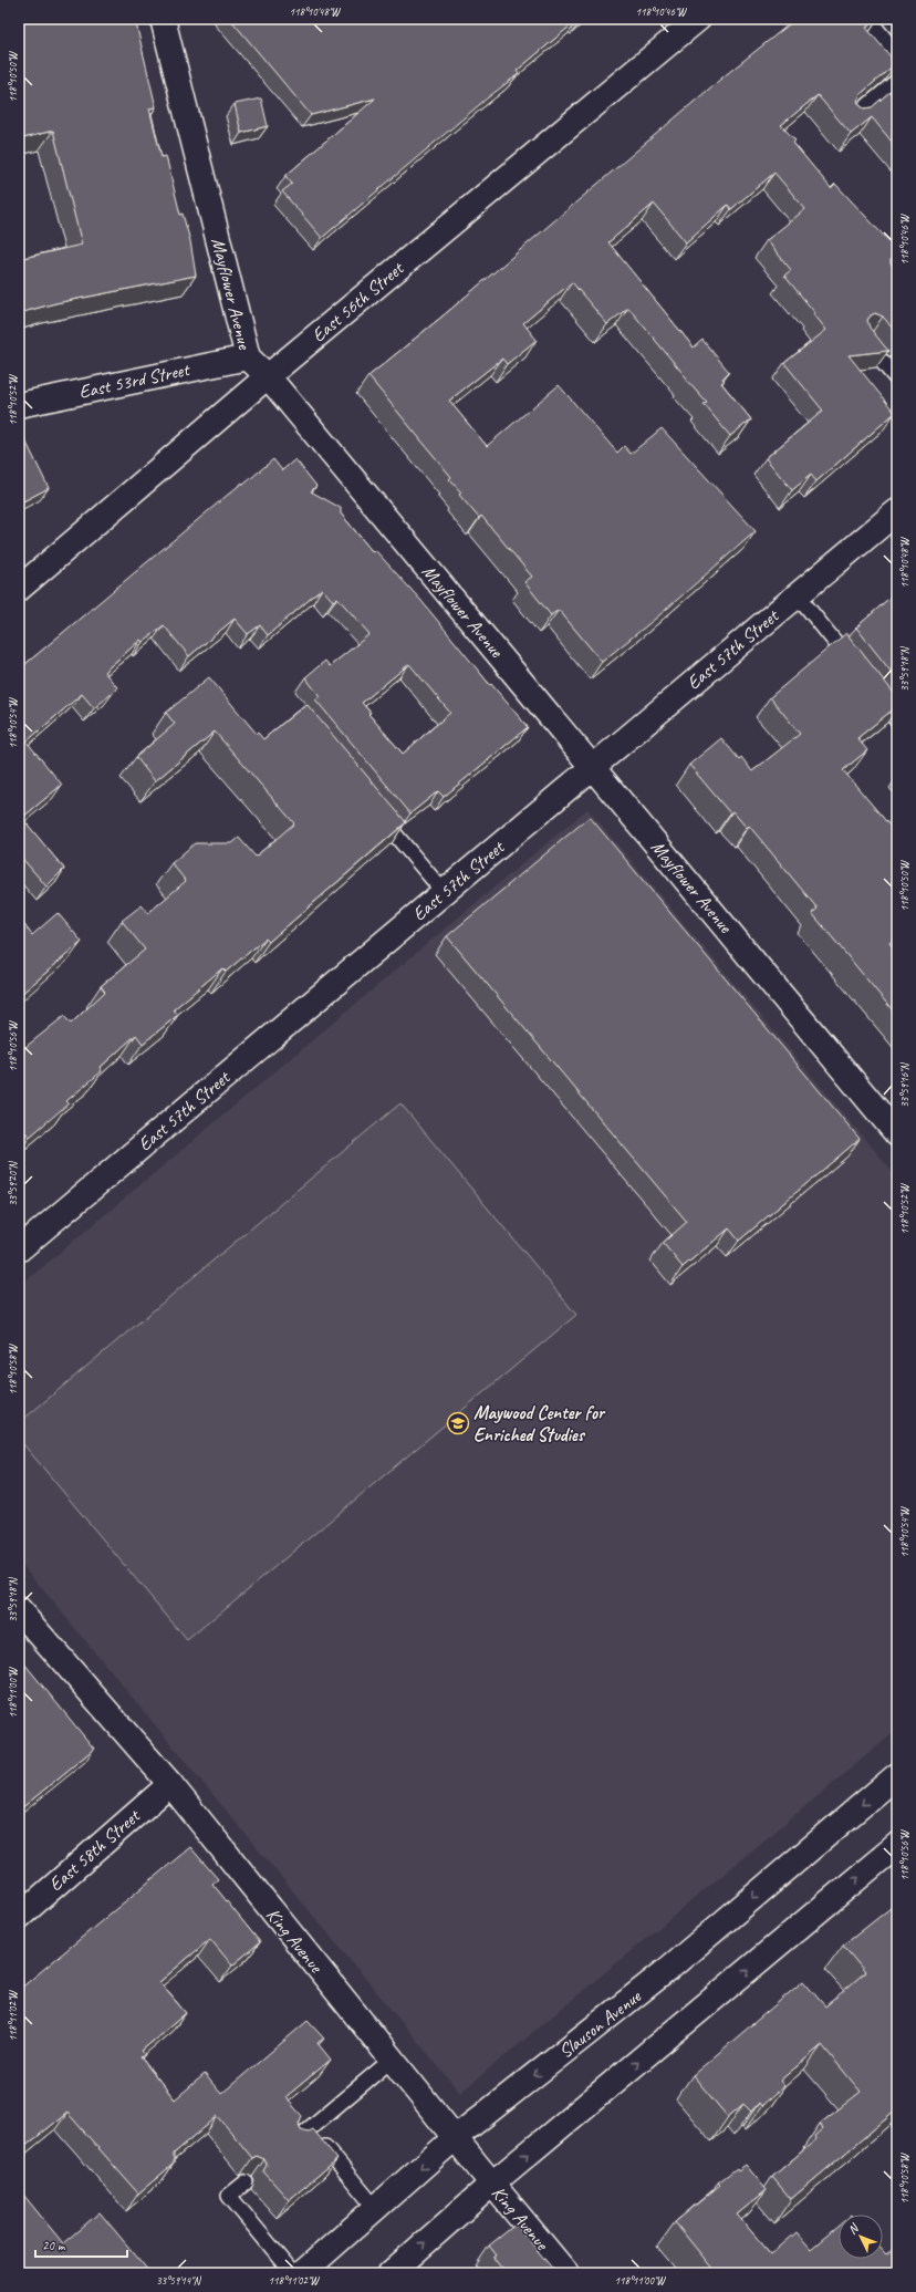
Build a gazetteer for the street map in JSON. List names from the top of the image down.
{
  "streets": {
    "street": [
      "Mayflower Avenue",
      "East 56th Street",
      "East 53rd Street",
      "East 57th Street",
      "East 58th Street",
      "King Avenue",
      "Slauson Avenue"
    ]
  },
  "crossings": [
    ["Mayflower Avenue", "East 56th Street"],
    ["Mayflower Avenue", "East 53rd Street"],
    ["Mayflower Avenue", "East 57th Street"],
    ["East 58th Street", "King Avenue"],
    ["King Avenue", "Slauson Avenue"]
  ],
  "places": {
    "school or university": ["Maywood Center for Enriched Studies"]
  },
  "scale_bar": "20 m",
  "north": "top left",
  "coordinates": [
    "118°10'48\"W",
    "118°10'46\"W",
    "118°10'50\"W",
    "118°10'52\"W",
    "33°59'18\"N",
    "118°10'54\"W",
    "118°10'56\"W",
    "33°59'16\"N",
    "33°59'20\"N",
    "118°10'58\"W",
    "118°11'00\"W",
    "118°11'02\"W",
    "33°59'14\"N"
  ]
}
